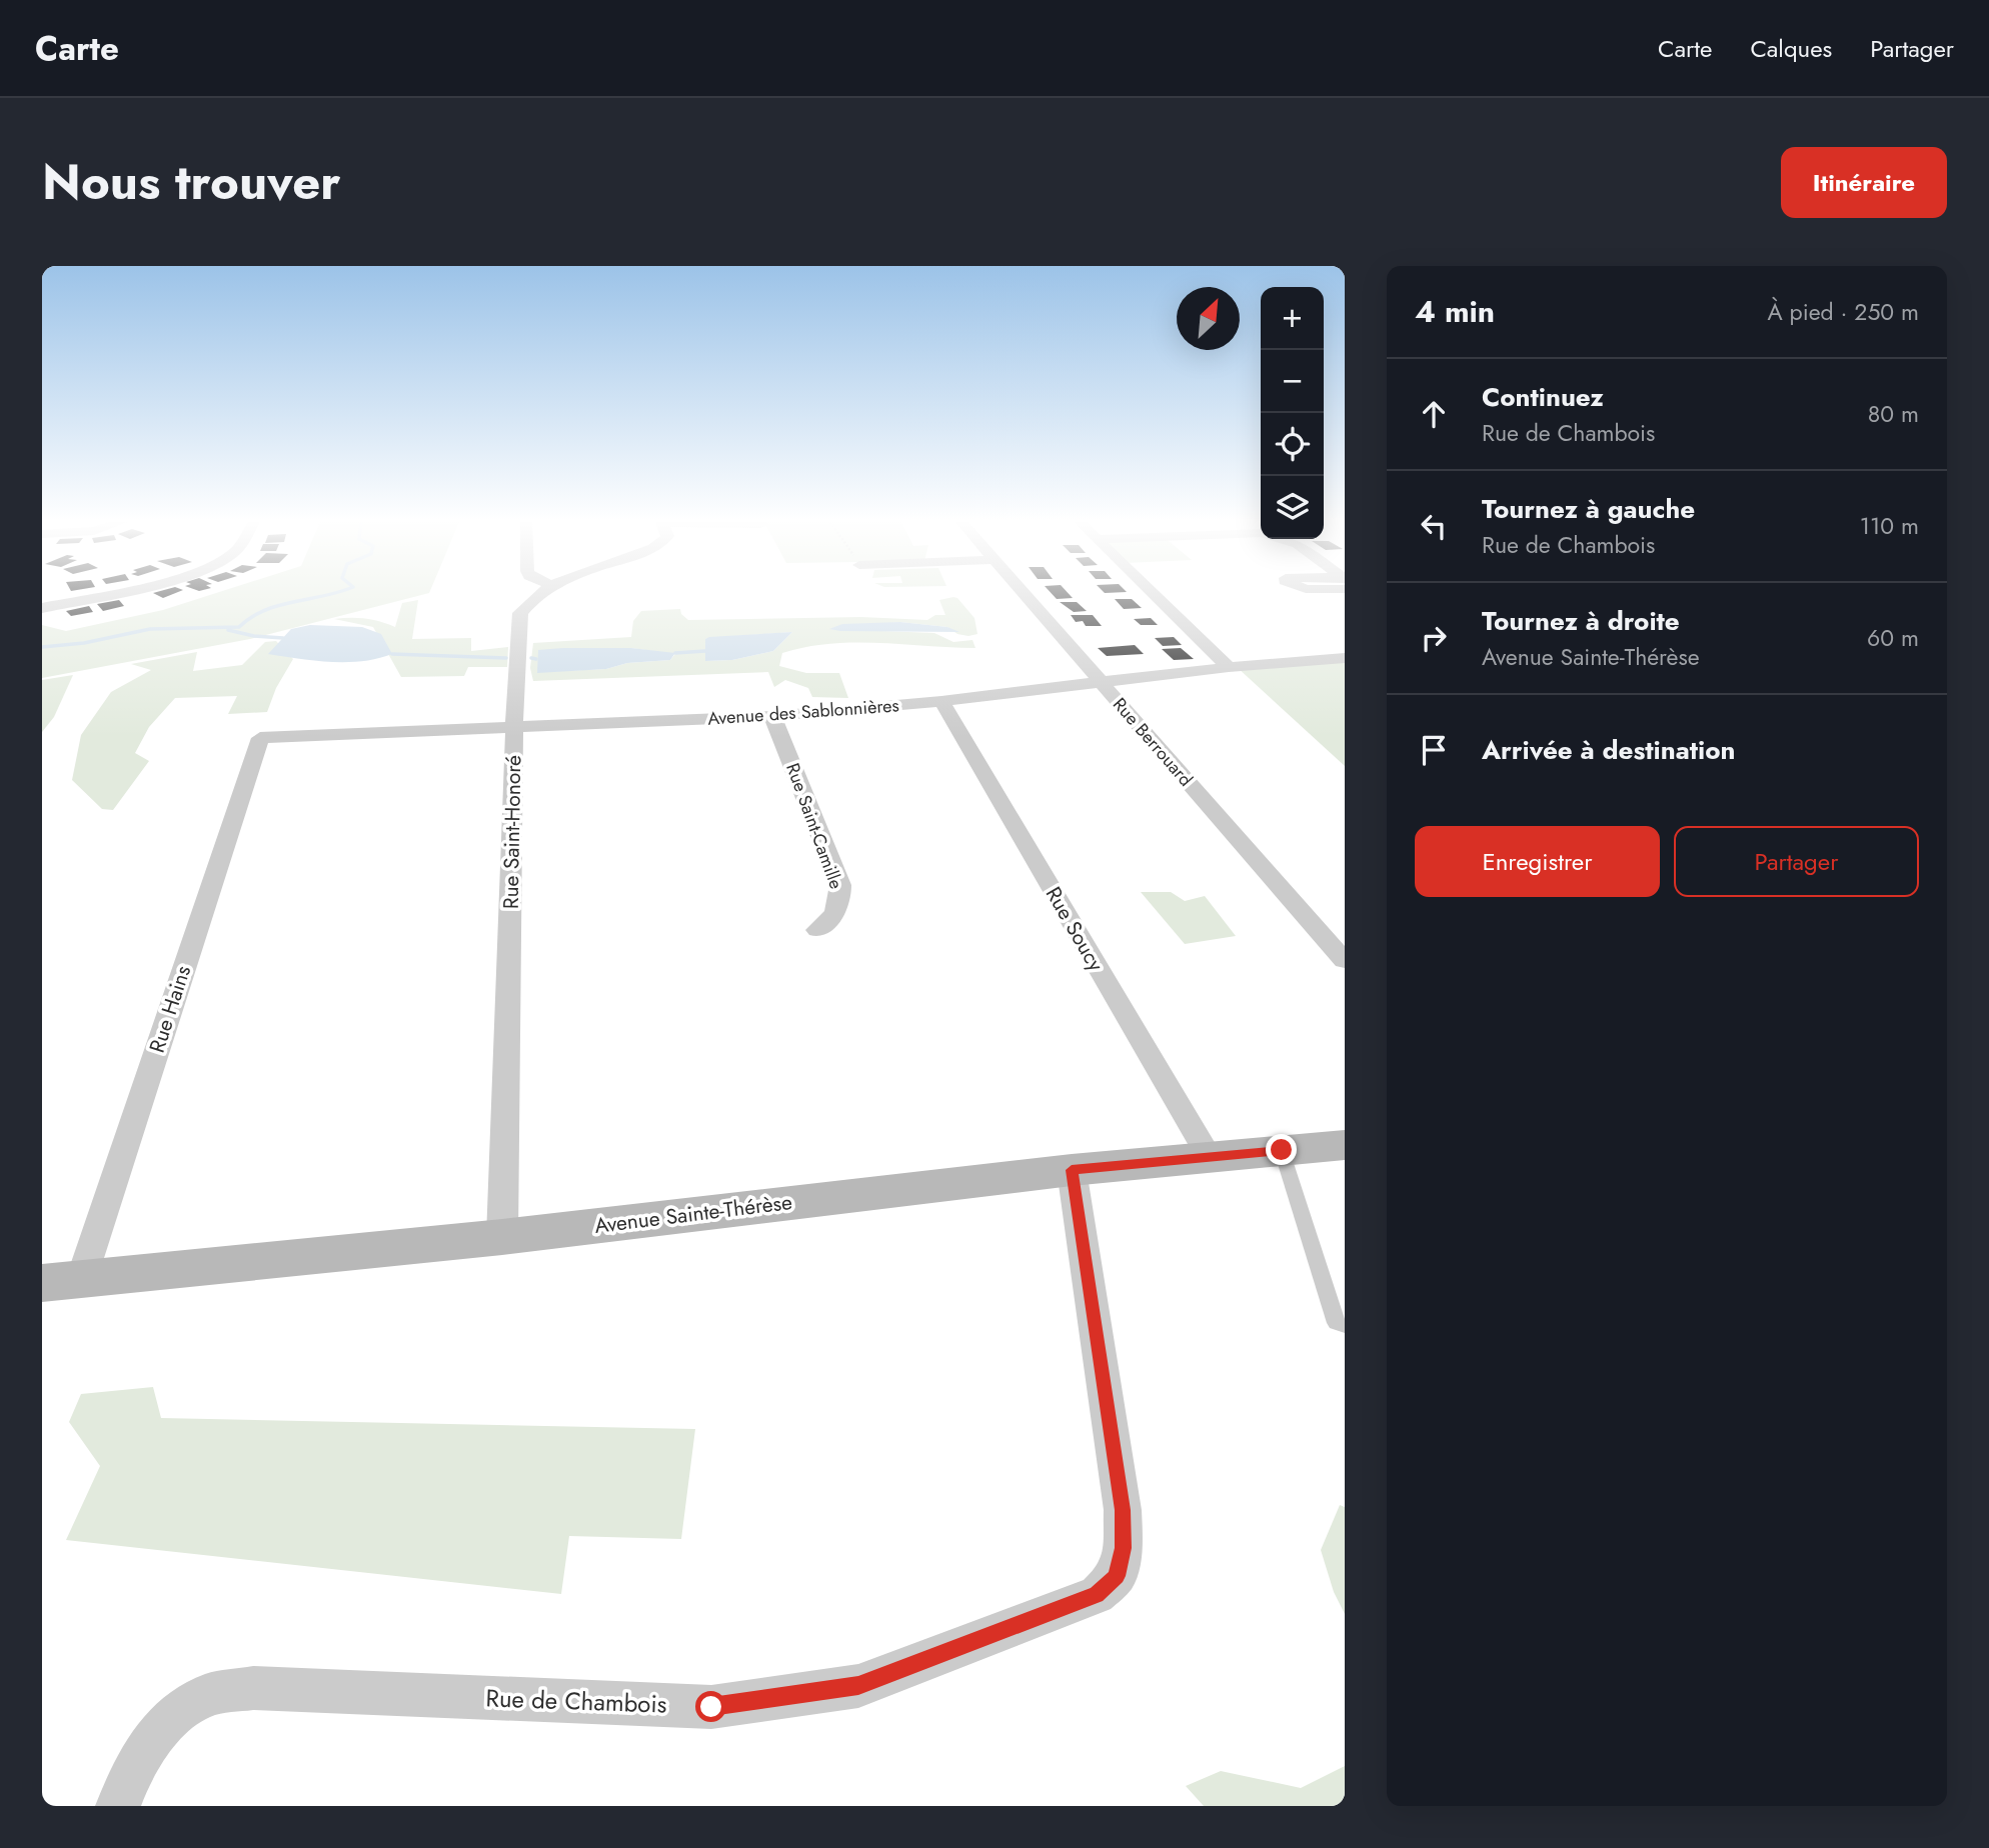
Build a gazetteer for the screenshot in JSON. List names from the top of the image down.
{
  "streets": {
    "street": [
      "Avenue des Sablonnières",
      "Rue Berrouard",
      "Rue Saint-Camille",
      "Rue Saint-Honoré",
      "Rue Soucy",
      "Rue Hains",
      "Avenue Sainte-Thérèse",
      "Rue de Chambois"
    ]
  },
  "crossings": [
    ["Avenue des Sablonnières", "Rue Berrouard"],
    ["Avenue des Sablonnières", "Rue Saint-Camille"],
    ["Avenue des Sablonnières", "Rue Saint-Honoré"],
    ["Avenue des Sablonnières", "Rue Soucy"],
    ["Avenue des Sablonnières", "Rue Hains"],
    ["Rue Saint-Honoré", "Avenue Sainte-Thérèse"],
    ["Rue Soucy", "Avenue Sainte-Thérèse"],
    ["Rue Hains", "Avenue Sainte-Thérèse"],
    ["Avenue Sainte-Thérèse", "Rue de Chambois"]
  ],
  "north": "top right",
  "page": {
    "header": "Carte",
    "nav": ["Carte", "Calques", "Partager"],
    "title": "Nous trouver",
    "buttons": [
      "Itinéraire",
      ["Enregistrer", "Partager"]
    ],
    "heading": ["4 min", "À pied · 250 m"],
    "map_buttons": ["+", "−"],
    "list": [
      ["Continuez", "Rue de Chambois", "80 m"],
      ["Tournez à gauche", "Rue de Chambois", "110 m"],
      ["Tournez à droite", "Avenue Sainte-Thérèse", "60 m"],
      "Arrivée à destination"
    ]
  }
}
